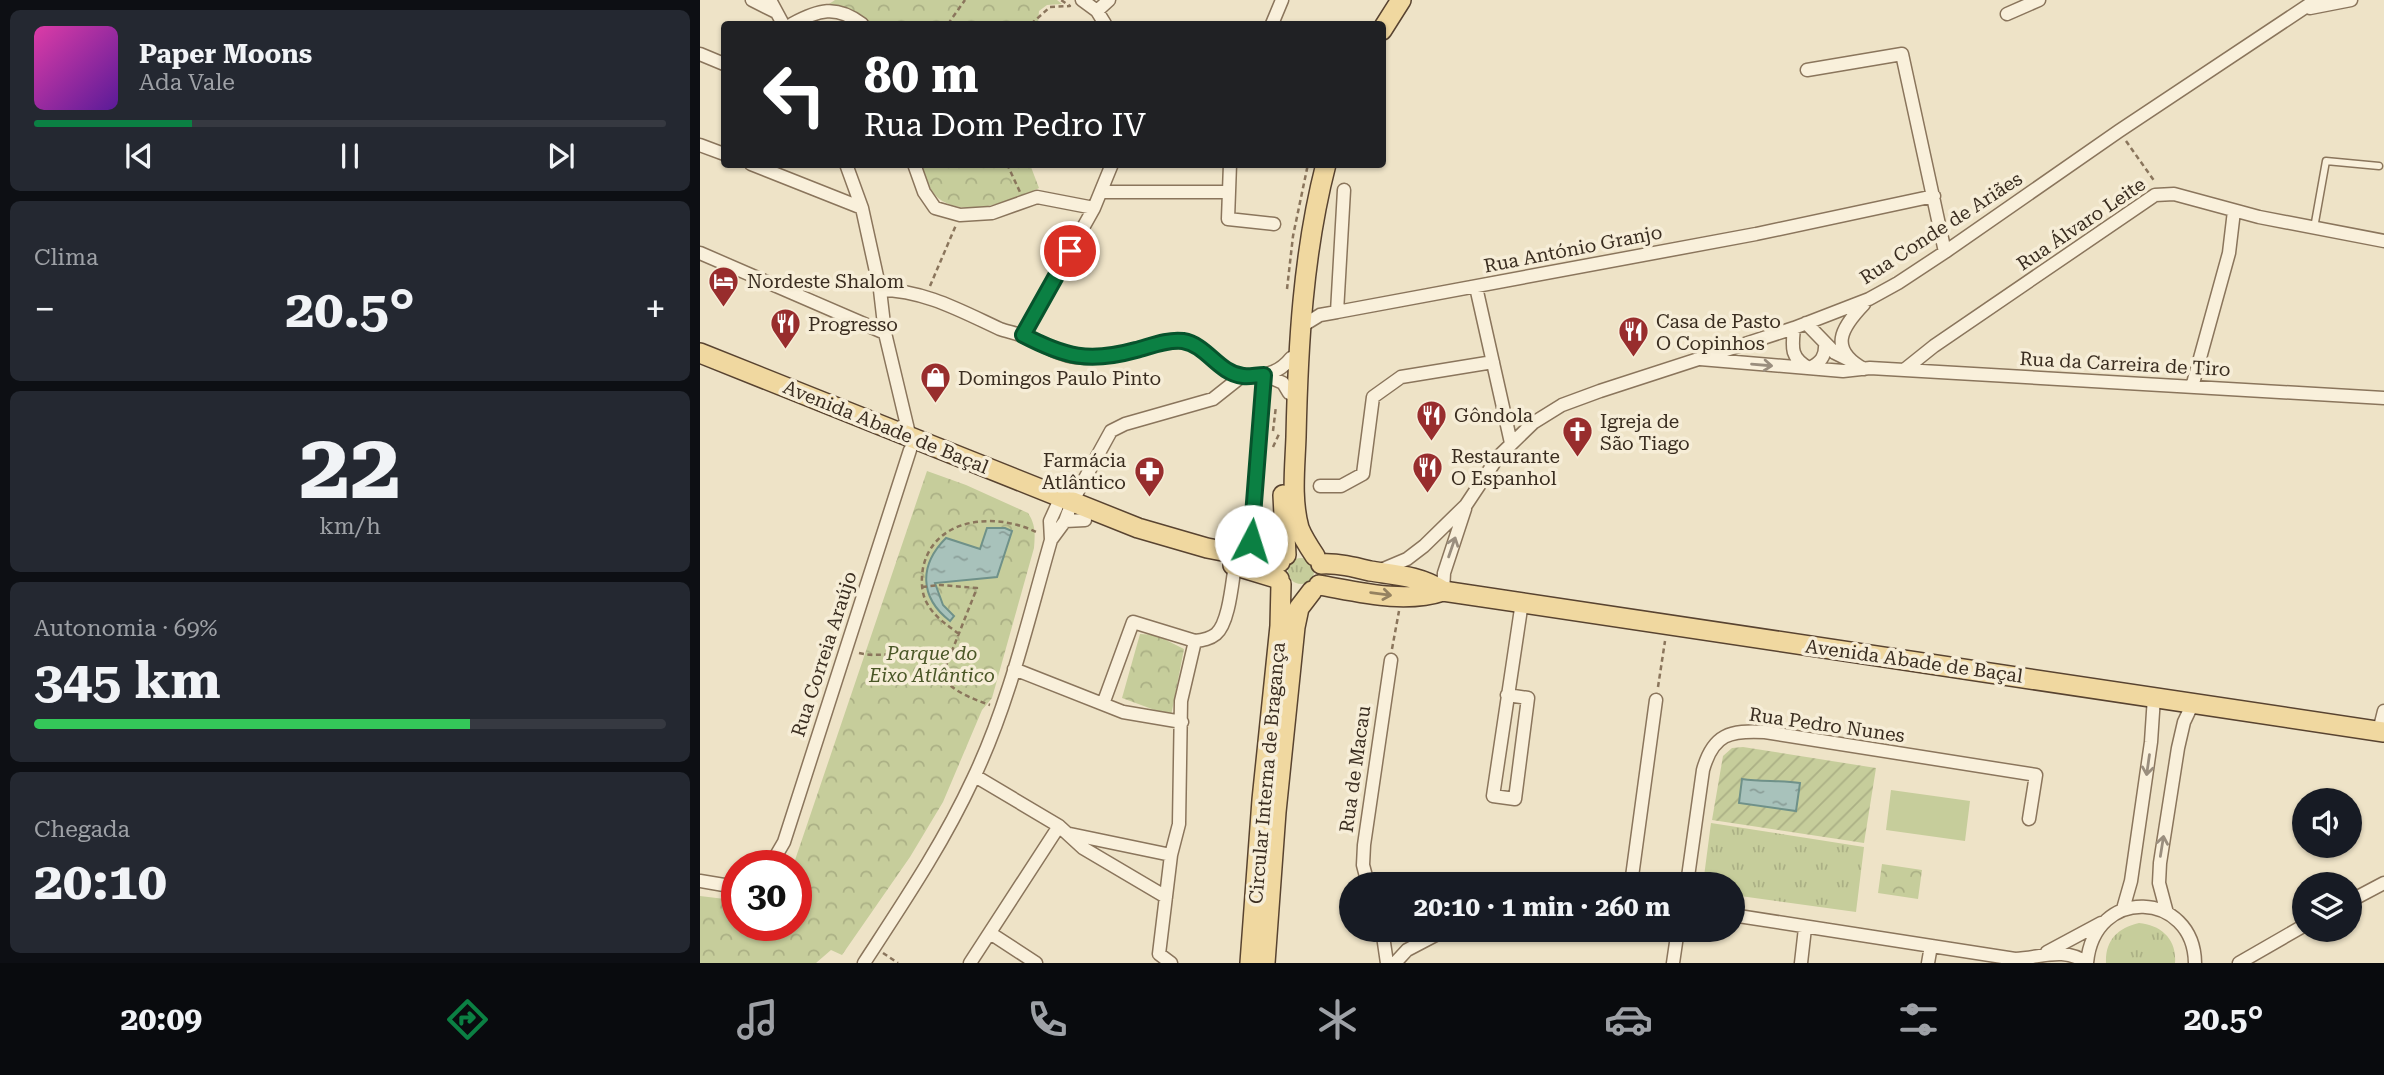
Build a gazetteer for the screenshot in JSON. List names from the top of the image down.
{
  "streets": {
    "main road": ["Avenida Abade de Baçal", "Circular Interna de Bragança"],
    "street": [
      "Rua Álvaro Leite",
      "Rua Conde de Ariães",
      "Rua António Granjo",
      "Rua da Carreira de Tiro",
      "Rua Correia Araújo",
      "Rua Pedro Nunes",
      "Rua de Macau"
    ]
  },
  "crossings": [
    ["Rua Álvaro Leite", "Rua da Carreira de Tiro"],
    ["Rua Conde de Ariães", "Rua da Carreira de Tiro"],
    ["Rua Conde de Ariães", "Avenida Abade de Baçal"],
    ["Avenida Abade de Baçal", "Rua Correia Araújo"],
    ["Avenida Abade de Baçal", "Circular Interna de Bragança"]
  ],
  "parks": ["Parque do Eixo Atlântico"],
  "places": {
    "hotel": ["Nordeste Shalom"],
    "restaurant": [
      "Progresso",
      "Casa de Pasto O Copinhos",
      "Gôndola",
      "Restaurante O Espanhol"
    ],
    "shop": ["Domingos Paulo Pinto"],
    "church": ["Igreja de São Tiago"],
    "pharmacy": ["Farmácia Atlântico"]
  },
  "page": {
    "turn": ["80 m", "Rua Dom Pedro IV"],
    "song": ["Paper Moons", "Ada Vale"],
    "tile": [
      "Clima",
      ["22", "km/h"],
      ["Autonomia · 69%", "345 km"],
      ["Chegada", "20:10"]
    ],
    "heat": ["−", "20.5°", "+"],
    "limit": "30",
    "trip": "20:10 · 1 min · 260 m",
    "tabs": ["20:09", "20.5°"]
  }
}
